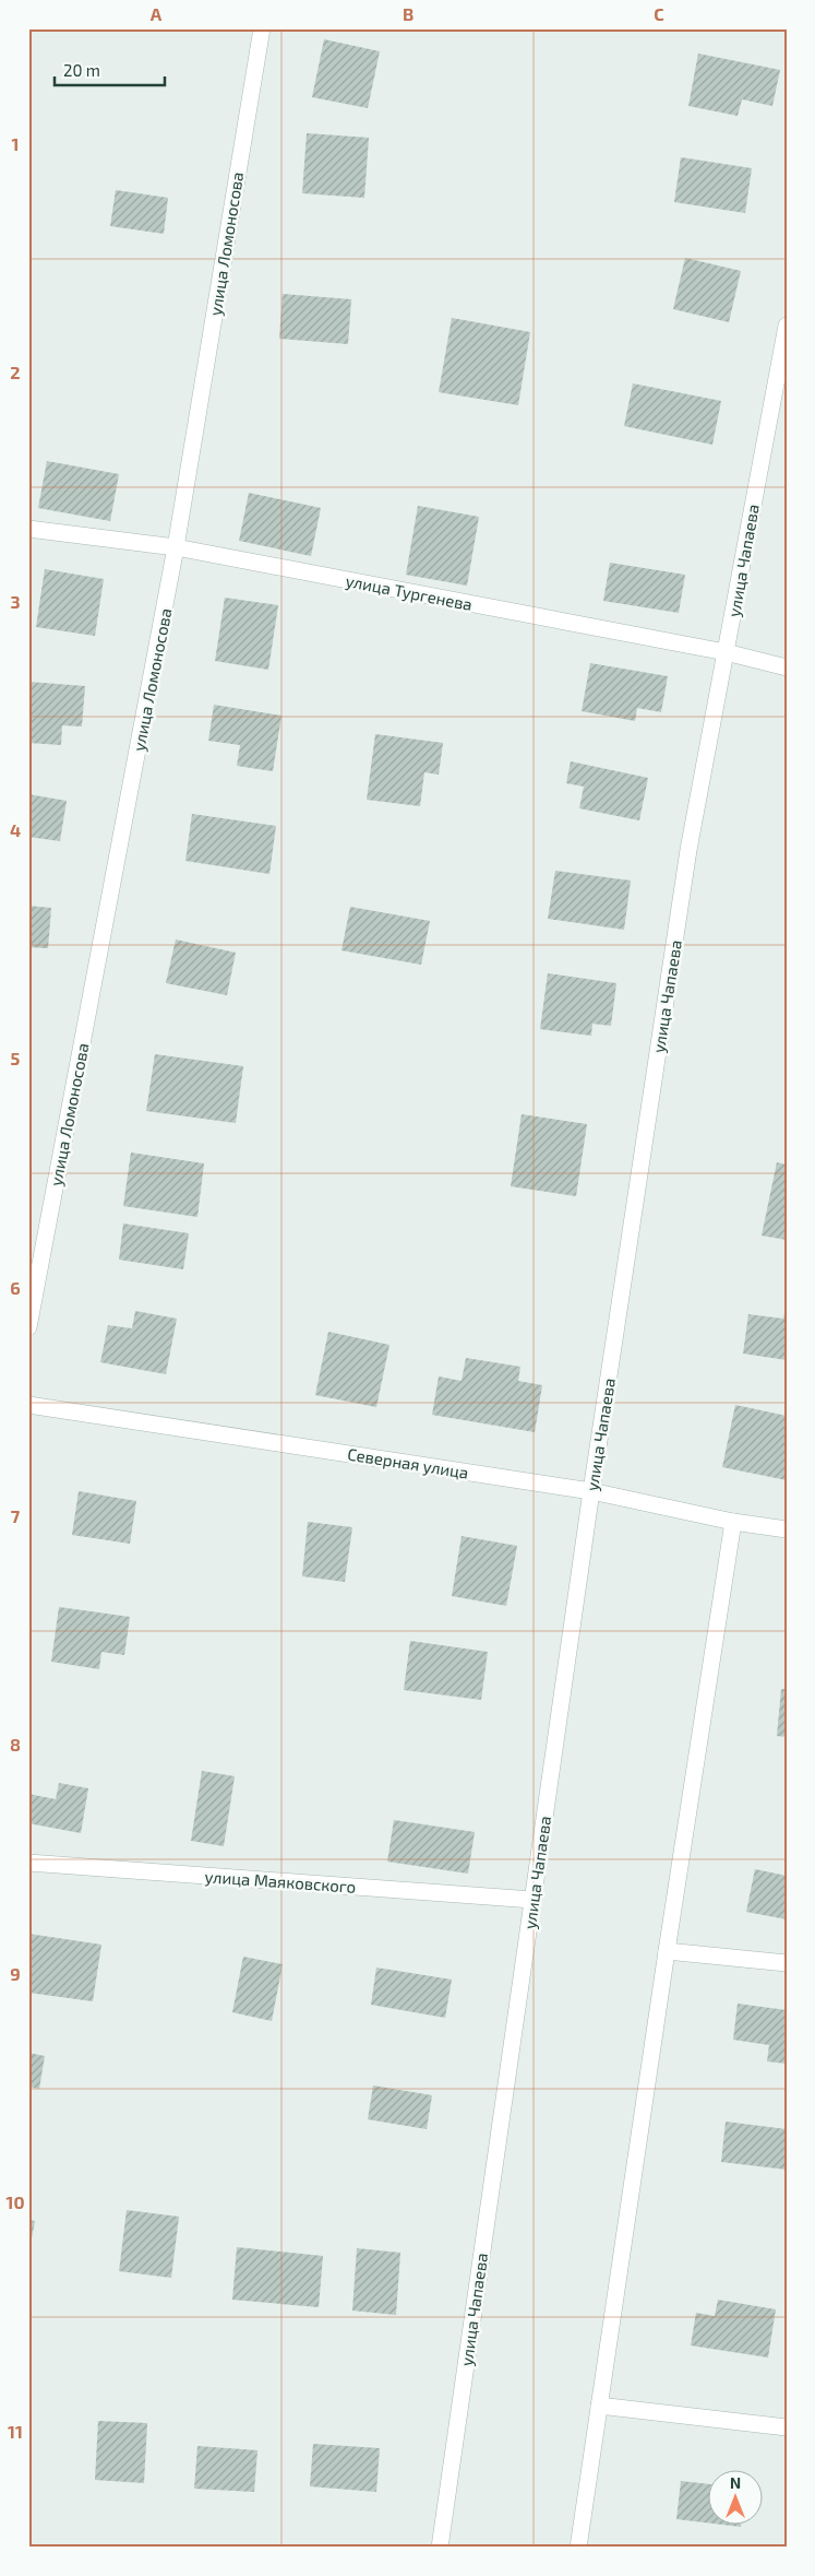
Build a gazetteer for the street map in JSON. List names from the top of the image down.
{
  "streets": {
    "street": [
      "улица Ломоносова",
      "улица Чапаева",
      "улица Тургенева",
      "Северная улица",
      "улица Маяковского"
    ]
  },
  "crossings": [
    ["улица Ломоносова", "улица Тургенева"],
    ["улица Чапаева", "улица Тургенева"],
    ["улица Чапаева", "Северная улица"],
    ["улица Чапаева", "улица Маяковского"]
  ],
  "scale_bar": "20 m",
  "north": "top",
  "grid": {
    "columns": ["A", "B", "C"],
    "rows": [
      "1",
      "2",
      "3",
      "4",
      "5",
      "6",
      "7",
      "8",
      "9",
      "10",
      "11"
    ]
  }
}
